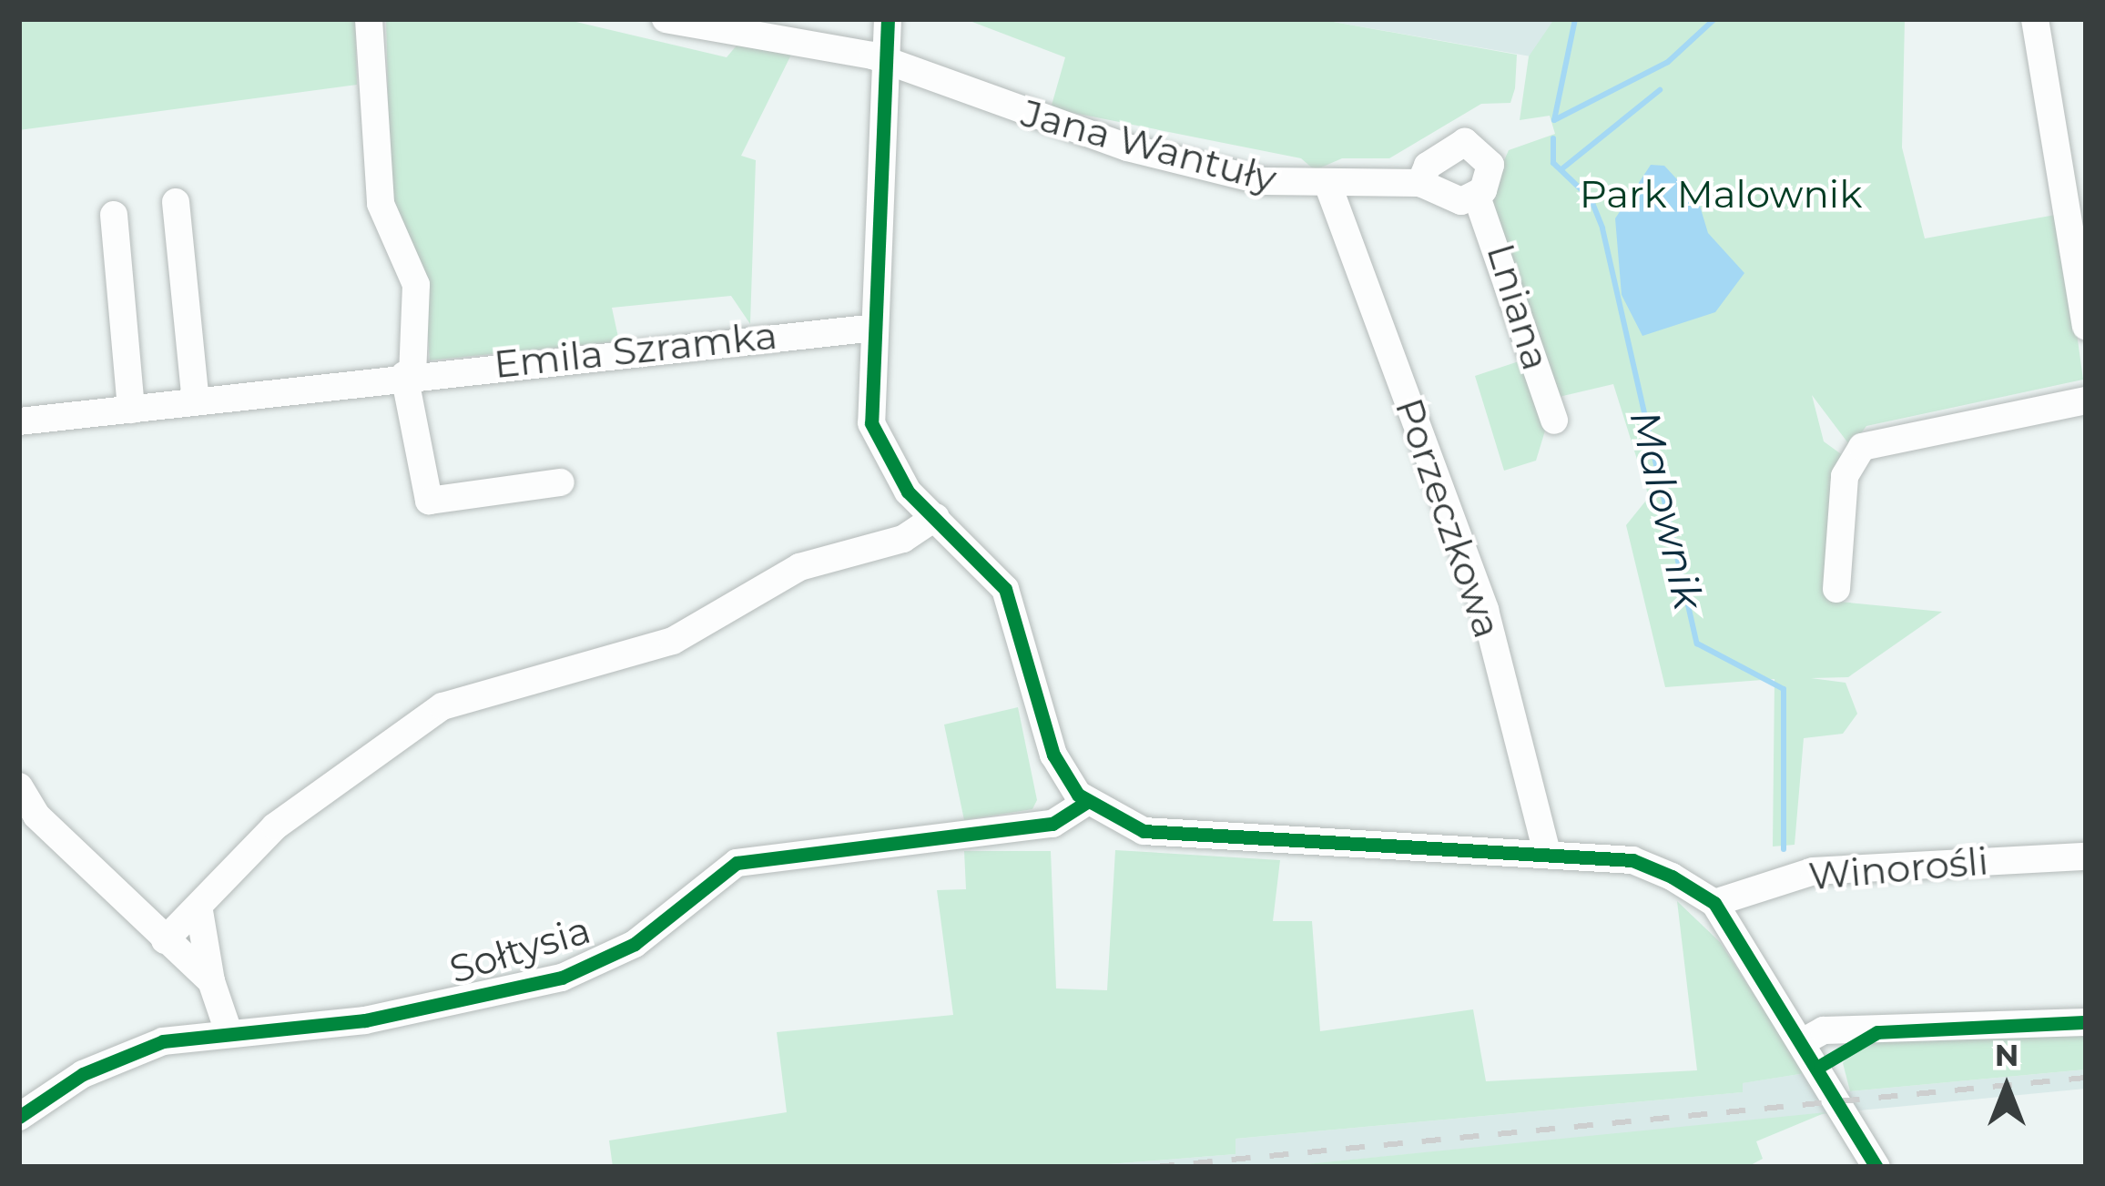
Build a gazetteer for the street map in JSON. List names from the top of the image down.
{
  "streets": {
    "street": [
      "Jana Wantuły",
      "Lniana",
      "Emila Szramka",
      "Porzeczkowa",
      "Winorośli",
      "Sołtysia"
    ]
  },
  "crossings": [
    ["Jana Wantuły", "Lniana"],
    ["Jana Wantuły", "Porzeczkowa"]
  ],
  "water": ["Malownik"],
  "parks": ["Park Malownik"],
  "north": "top"
}
